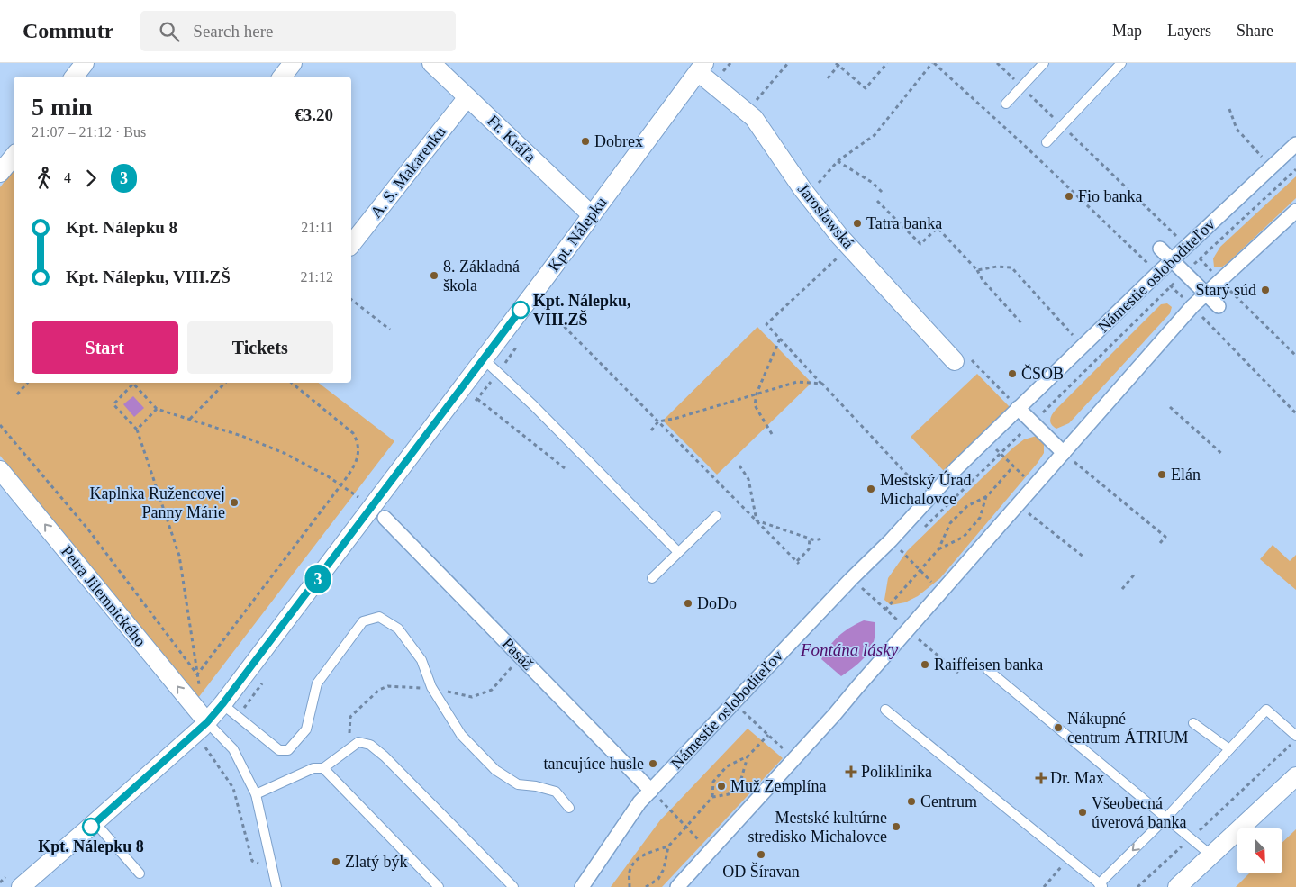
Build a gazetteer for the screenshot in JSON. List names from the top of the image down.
{
  "streets": {
    "street": [
      "Fr. Kráľa",
      "A. S. Makarenku",
      "Jaroslawská",
      "Kpt. Nálepku",
      "Námestie osloboditeľov",
      "Petra Jilemnického",
      "Pasáž"
    ]
  },
  "crossings": [
    ["Fr. Kráľa", "A. S. Makarenku"],
    ["Fr. Kráľa", "Kpt. Nálepku"],
    ["Jaroslawská", "Kpt. Nálepku"],
    ["Kpt. Nálepku", "Petra Jilemnického"],
    ["Námestie osloboditeľov", "Pasáž"]
  ],
  "one_way": ["Petra Jilemnického"],
  "water": ["Fontána lásky"],
  "places": {
    "other": [
      "Dobrex",
      "Fio banka",
      "Tatra banka",
      "8. Základná škola",
      "Starý súd",
      "Kpt. Nálepku, VIII.ZŠ",
      "ČSOB",
      "Elán",
      "Mestský Úrad Michalovce",
      "Kaplnka Ružencovej Panny Márie",
      "DoDo",
      "Raiffeisen banka",
      "Nákupné centrum ÁTRIUM",
      "tancujúce husle",
      "Muž Zemplína",
      "Centrum",
      "Všeobecná úverová banka",
      "Kpt. Nálepku 8",
      "Mestské kultúrne stredisko Michalovce",
      "OD Šíravan",
      "Zlatý býk"
    ],
    "health": ["Poliklinika", "Dr. Max"]
  },
  "lines": ["bus line 3"],
  "north": "bottom right",
  "page": {
    "header": "Commutr",
    "search": "Search here",
    "nav": ["Map", "Layers", "Share"],
    "on_map": "3",
    "heading": ["5 min", "21:07 – 21:12 · Bus", "€3.20"],
    "legs": ["4", "3"],
    "list": [
      {
        "name": "Kpt. Nálepku 8",
        "value": "21:11"
      },
      {
        "name": "Kpt. Nálepku, VIII.ZŠ",
        "value": "21:12"
      }
    ],
    "buttons": ["Start", "Tickets"]
  }
}
